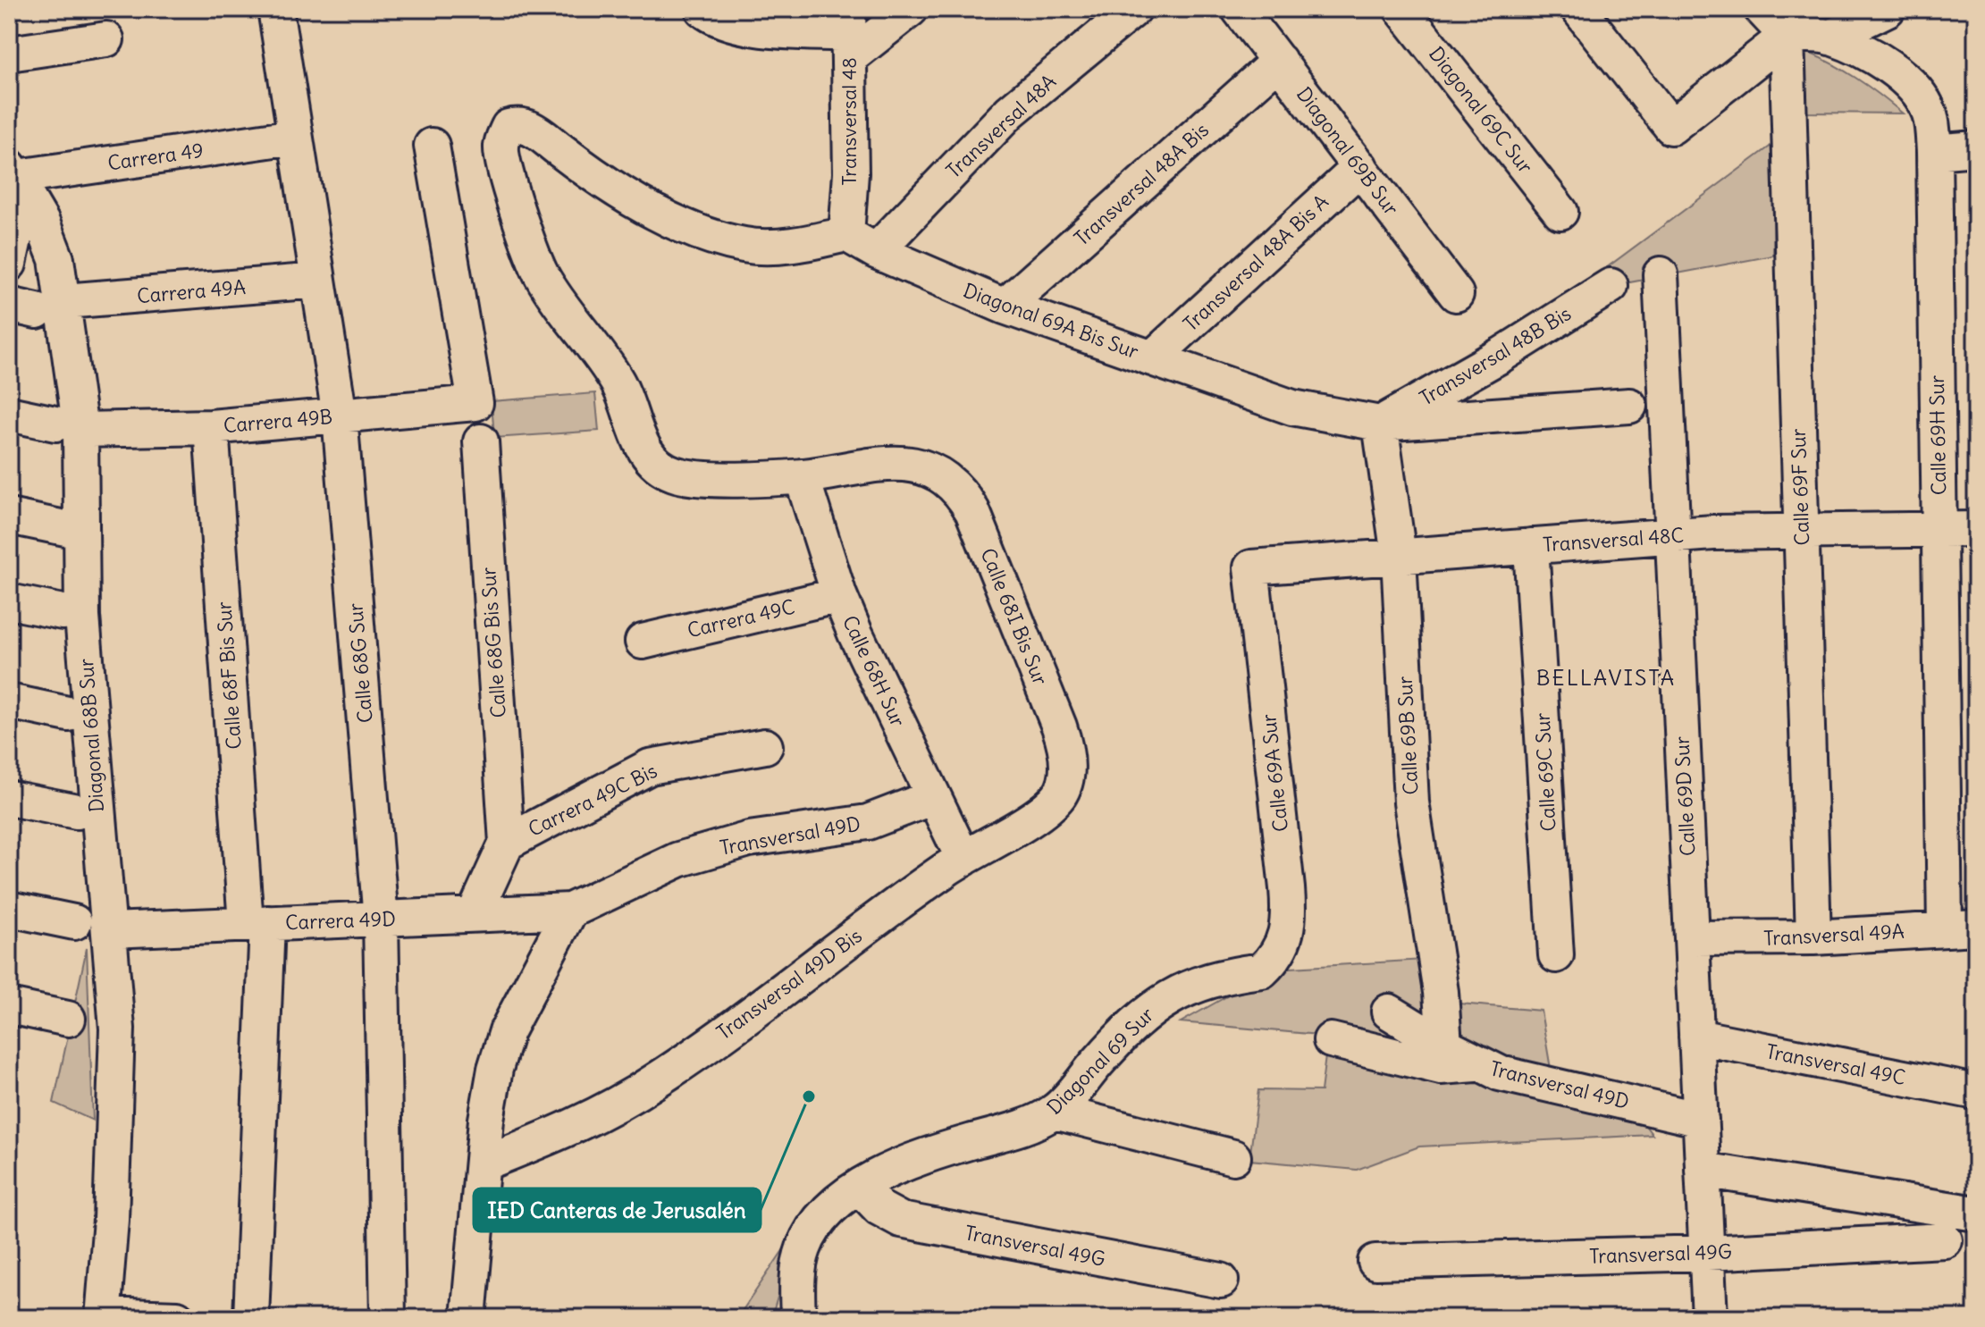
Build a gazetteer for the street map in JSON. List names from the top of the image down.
{
  "streets": {
    "street": [
      "Diagonal 69C Sur",
      "Transversal 48",
      "Transversal 48A",
      "Diagonal 69B Sur",
      "Carrera 49",
      "Transversal 48A Bis",
      "Transversal 48A Bis A",
      "Carrera 49A",
      "Diagonal 69A Bis Sur",
      "Transversal 48B Bis",
      "Carrera 49B",
      "Calle 69H Sur",
      "Calle 69F Sur",
      "Transversal 48C",
      "Calle 68I Bis Sur",
      "Carrera 49C",
      "Calle 68G Bis Sur",
      "Calle 68G Sur",
      "Calle 68H Sur",
      "Calle 68F Bis Sur",
      "Diagonal 68B Sur",
      "Calle 69B Sur",
      "Calle 69C Sur",
      "Calle 69A Sur",
      "Calle 69D Sur",
      "Carrera 49C Bis",
      "Transversal 49D",
      "Carrera 49D",
      "Transversal 49A",
      "Transversal 49D Bis",
      "Diagonal 69 Sur",
      "Transversal 49C",
      "Transversal 49G"
    ]
  },
  "crossings": [
    ["Transversal 48", "Diagonal 69A Bis Sur"],
    ["Transversal 48A", "Diagonal 69A Bis Sur"],
    ["Diagonal 69B Sur", "Transversal 48A Bis"],
    ["Diagonal 69B Sur", "Transversal 48A Bis A"],
    ["Carrera 49", "Calle 68G Sur"],
    ["Carrera 49", "Diagonal 68B Sur"],
    ["Transversal 48A Bis", "Diagonal 69A Bis Sur"],
    ["Transversal 48A Bis A", "Diagonal 69A Bis Sur"],
    ["Carrera 49A", "Calle 68G Sur"],
    ["Carrera 49A", "Diagonal 68B Sur"],
    ["Diagonal 69A Bis Sur", "Transversal 48B Bis"],
    ["Diagonal 69A Bis Sur", "Calle 69B Sur"],
    ["Transversal 48B Bis", "Calle 69B Sur"],
    ["Carrera 49B", "Calle 68G Sur"],
    ["Carrera 49B", "Calle 68F Bis Sur"],
    ["Carrera 49B", "Diagonal 68B Sur"],
    ["Calle 69H Sur", "Calle 69F Sur"],
    ["Calle 69H Sur", "Transversal 48C"],
    ["Calle 69H Sur", "Transversal 49A"],
    ["Calle 69F Sur", "Transversal 48C"],
    ["Calle 69F Sur", "Transversal 49A"],
    ["Transversal 48C", "Calle 69B Sur"],
    ["Transversal 48C", "Calle 69C Sur"],
    ["Transversal 48C", "Calle 69A Sur"],
    ["Transversal 48C", "Calle 69D Sur"],
    ["Calle 68I Bis Sur", "Calle 68H Sur"],
    ["Calle 68I Bis Sur", "Transversal 49D Bis"],
    ["Carrera 49C", "Calle 68H Sur"],
    ["Calle 68G Bis Sur", "Carrera 49C Bis"],
    ["Calle 68G Sur", "Carrera 49D"],
    ["Calle 68H Sur", "Transversal 49D"],
    ["Calle 68H Sur", "Transversal 49D Bis"],
    ["Calle 68F Bis Sur", "Carrera 49D"],
    ["Diagonal 68B Sur", "Carrera 49D"],
    ["Calle 69B Sur", "Transversal 49D"],
    ["Calle 69A Sur", "Diagonal 69 Sur"],
    ["Calle 69D Sur", "Transversal 49D"],
    ["Calle 69D Sur", "Transversal 49A"],
    ["Calle 69D Sur", "Transversal 49C"],
    ["Calle 69D Sur", "Transversal 49G"],
    ["Transversal 49D", "Carrera 49D"],
    ["Diagonal 69 Sur", "Transversal 49G"]
  ],
  "districts": ["BELLAVISTA"],
  "places": ["IED Canteras de Jerusalén"]
}
